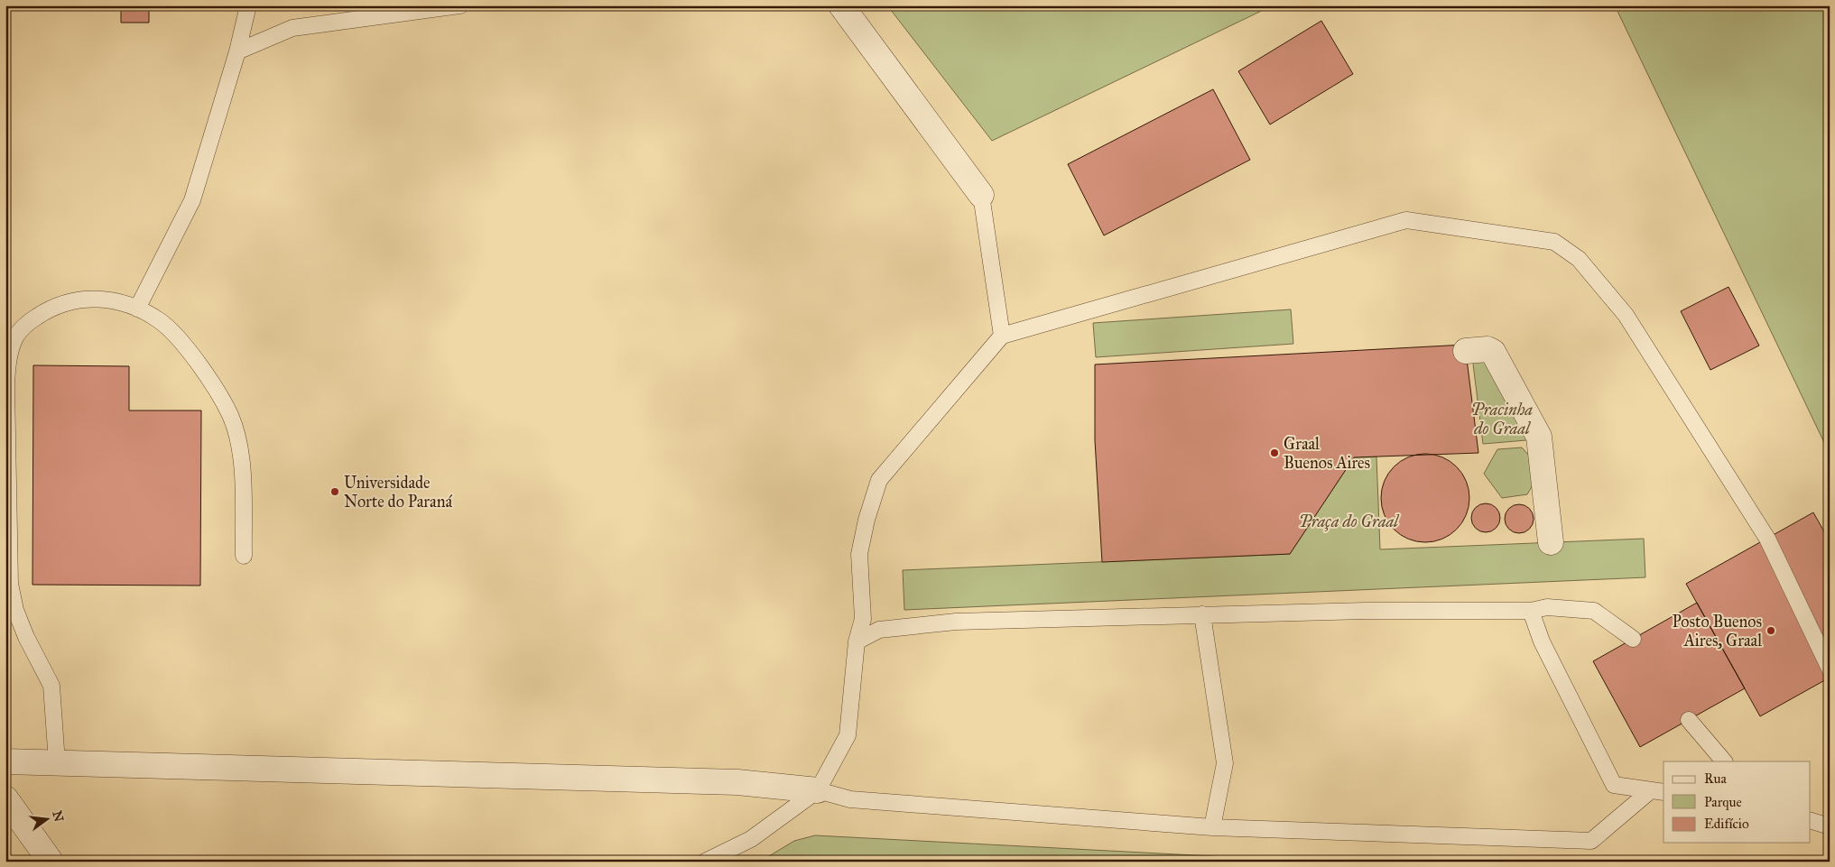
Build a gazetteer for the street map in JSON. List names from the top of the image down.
{
  "parks": ["Pracinha do Graal", "Praça do Graal"],
  "places": ["Graal Buenos Aires", "Universidade Norte do Paraná", "Posto Buenos Aires, Graal"],
  "legend": ["Rua", "Parque", "Edifício"],
  "north": "right"
}
